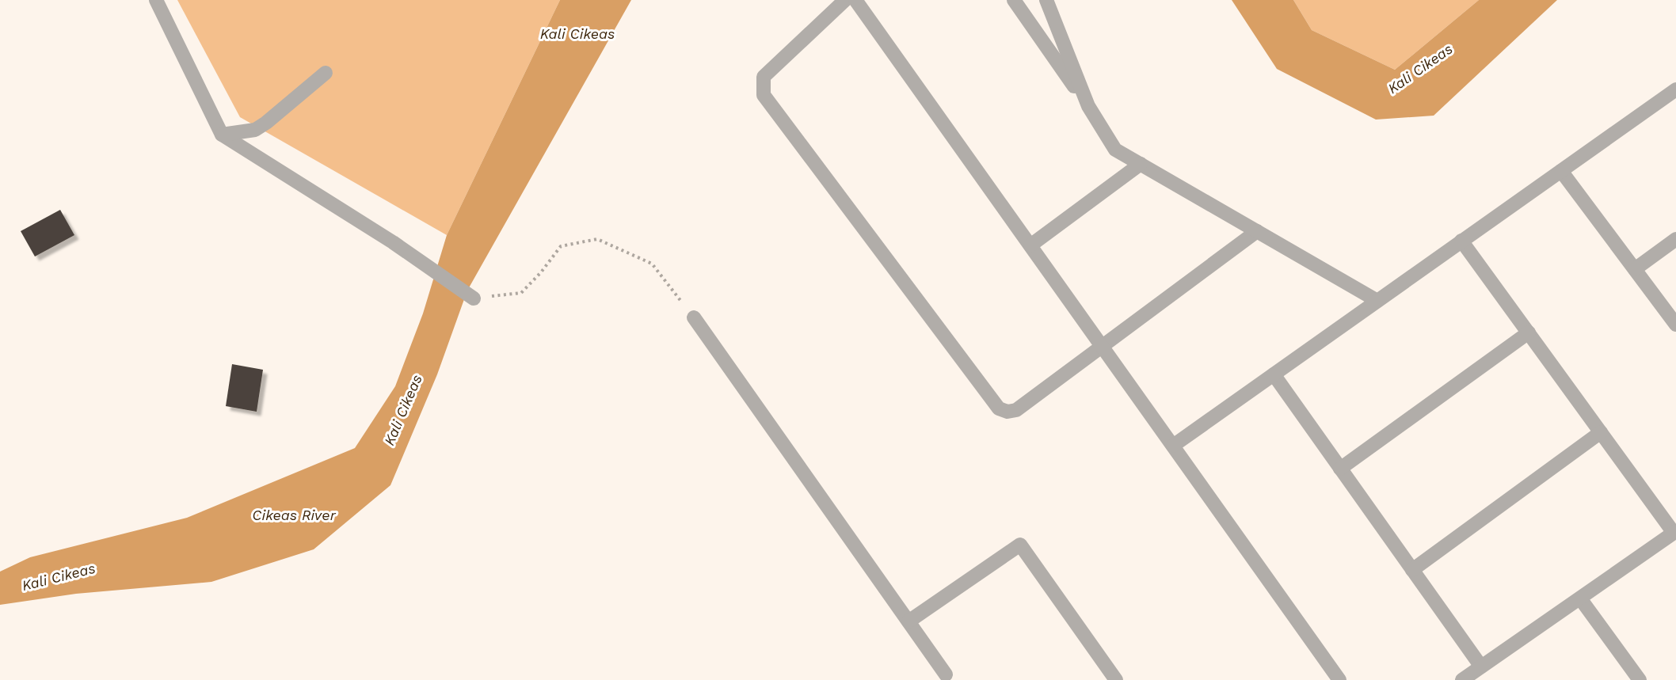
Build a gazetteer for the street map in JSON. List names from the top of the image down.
{
  "water": ["Kali Cikeas", "Cikeas River"]
}
